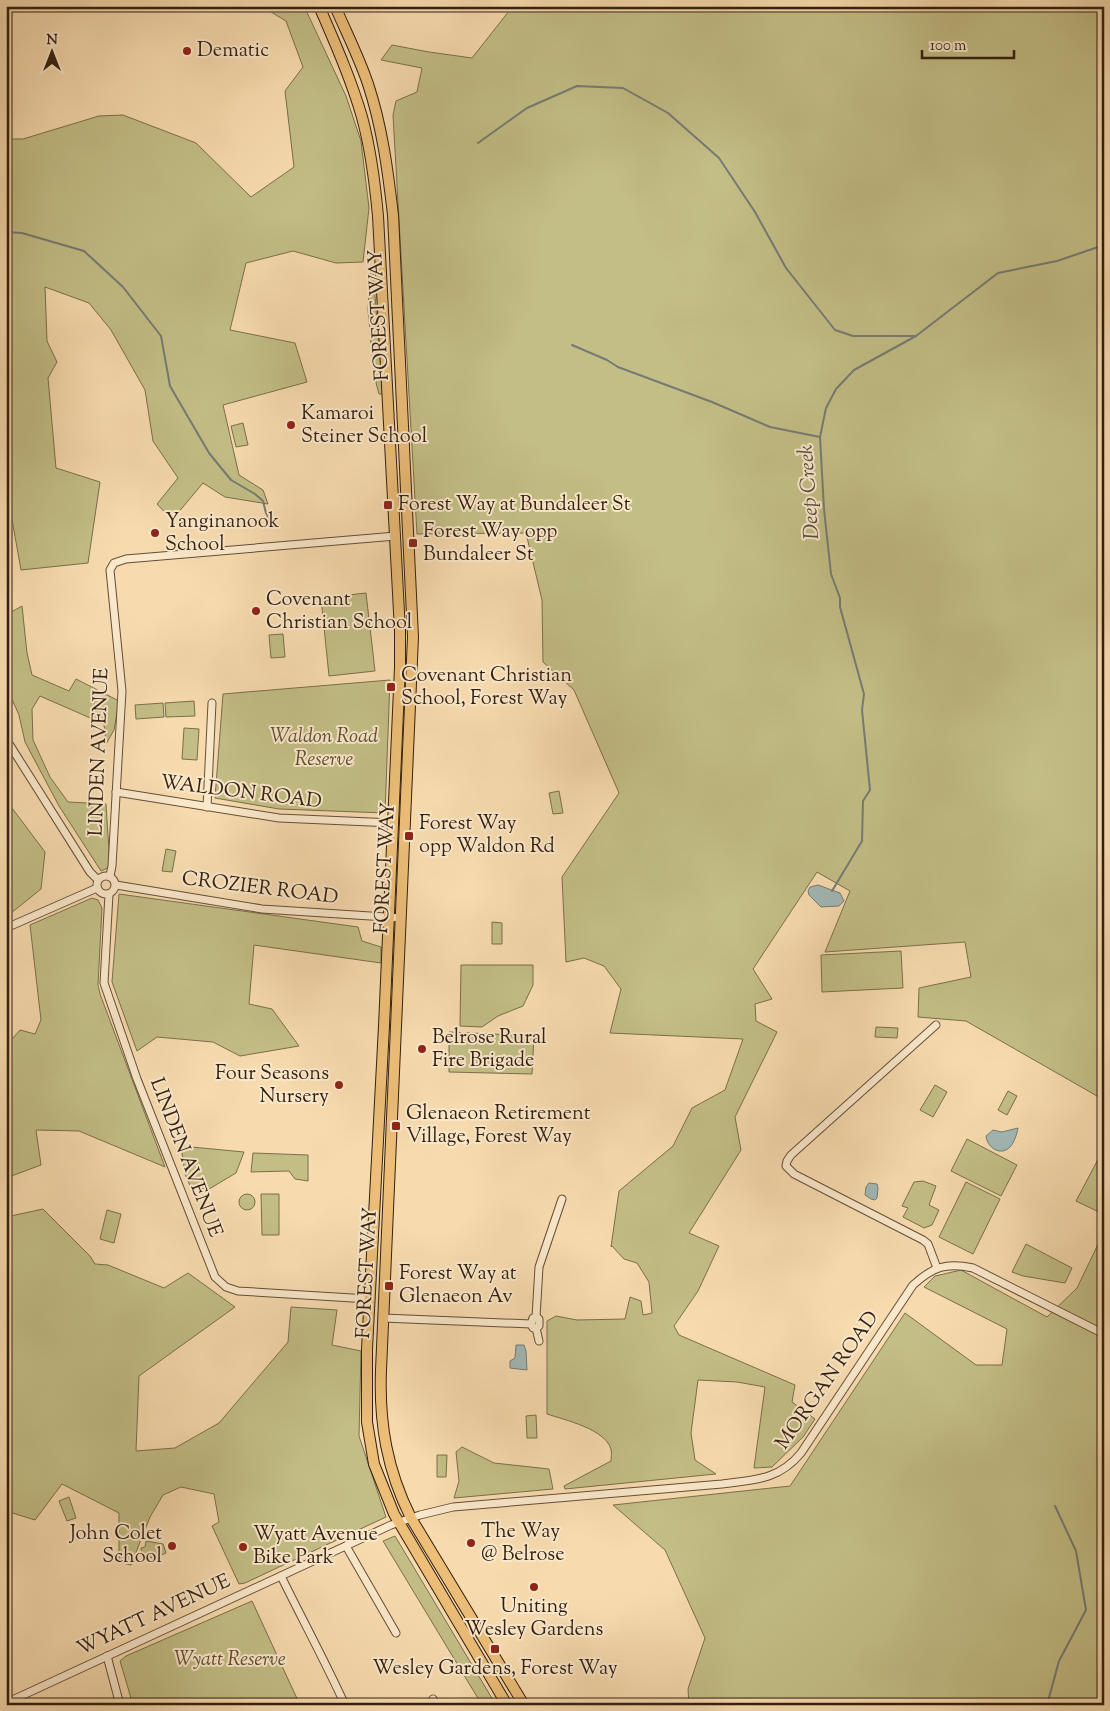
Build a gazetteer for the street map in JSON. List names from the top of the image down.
{
  "streets": {
    "main road": ["FOREST WAY"],
    "street": [
      "LINDEN AVENUE",
      "WALDON ROAD",
      "CROZIER ROAD",
      "MORGAN ROAD",
      "WYATT AVENUE"
    ]
  },
  "crossings": [
    ["FOREST WAY", "LINDEN AVENUE"],
    ["FOREST WAY", "WALDON ROAD"],
    ["FOREST WAY", "CROZIER ROAD"],
    ["FOREST WAY", "MORGAN ROAD"],
    ["FOREST WAY", "WYATT AVENUE"],
    ["LINDEN AVENUE", "WALDON ROAD"],
    ["LINDEN AVENUE", "CROZIER ROAD"],
    ["MORGAN ROAD", "WYATT AVENUE"]
  ],
  "water": ["Deep Creek"],
  "parks": ["Waldon Road Reserve", "Wyatt Reserve"],
  "places": {
    "other": [
      "Dematic",
      "Kamaroi Steiner School",
      "Yanginanook School",
      "Covenant Christian School",
      "Belrose Rural Fire Brigade",
      "Four Seasons Nursery",
      "The Way @ Belrose",
      "John Colet School",
      "Wyatt Avenue Bike Park",
      "Uniting Wesley Gardens"
    ],
    "transit": [
      "Forest Way at Bundaleer St",
      "Forest Way opp Bundaleer St",
      "Covenant Christian School, Forest Way",
      "Forest Way opp Waldon Rd",
      "Glenaeon Retirement Village, Forest Way",
      "Forest Way at Glenaeon Av",
      "Wesley Gardens, Forest Way"
    ]
  },
  "scale_bar": "100 m",
  "north": "top"
}
